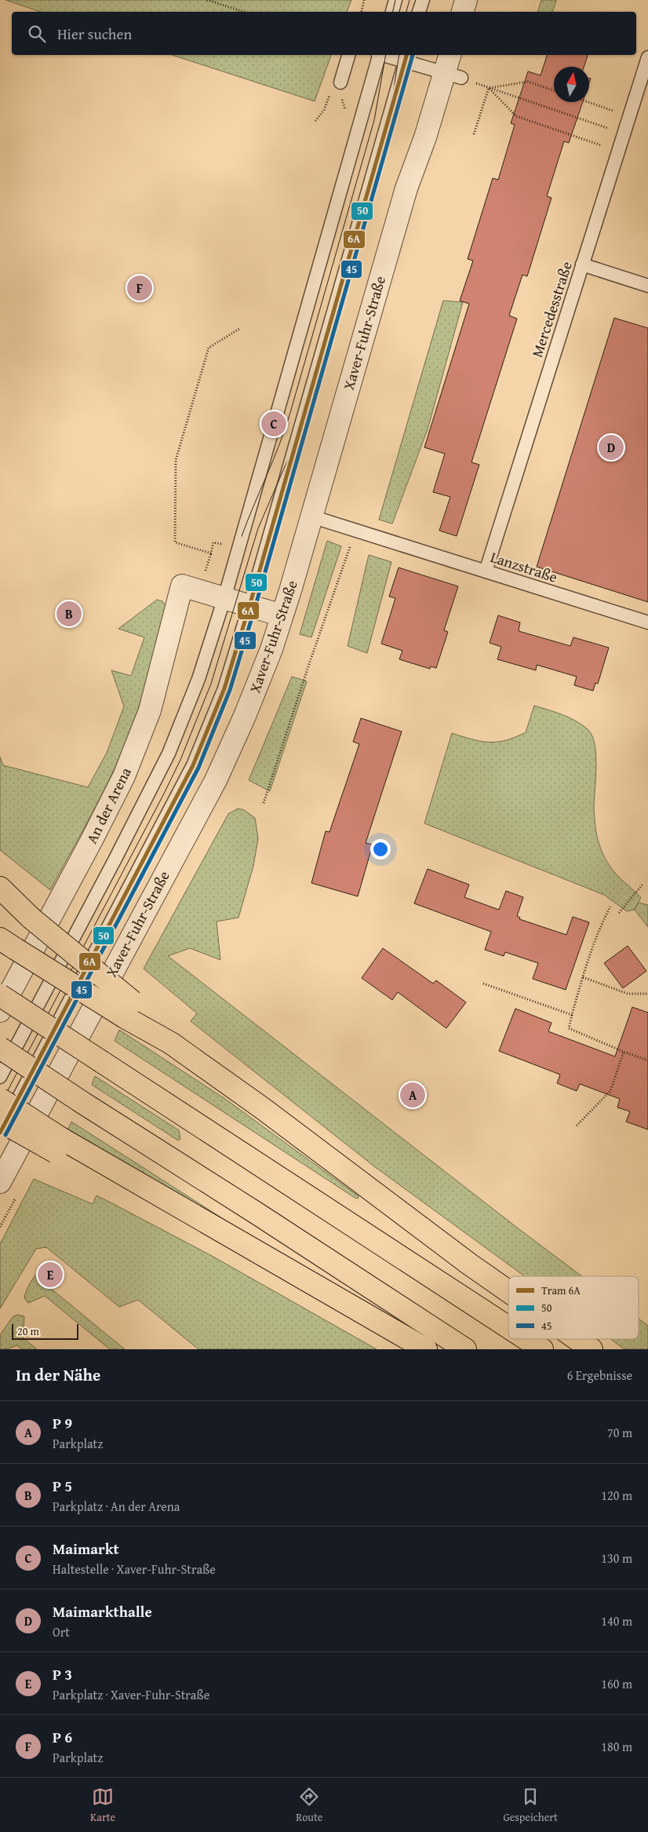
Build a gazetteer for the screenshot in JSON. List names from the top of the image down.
{
  "streets": {
    "street": ["Xaver-Fuhr-Straße", "An der Arena"],
    "lane": ["Mercedesstraße", "Lanzstraße"]
  },
  "crossings": [
    ["Mercedesstraße", "Lanzstraße"],
    ["Xaver-Fuhr-Straße", "Lanzstraße"]
  ],
  "lines": ["tram line 6A", "transit line 50", "transit line 45"],
  "legend": ["Tram 6A", "50", "45"],
  "scale_bar": "20 m",
  "north": "top",
  "page": {
    "search": "Hier suchen",
    "pins": [
      "F",
      "C",
      "D",
      "B",
      "A",
      "E"
    ],
    "scale": "20 m",
    "heading": ["In der Nähe", "6 Ergebnisse"],
    "list": [
      {
        "mark": "A",
        "name": "P 9",
        "note": "Parkplatz",
        "value": "70 m"
      },
      {
        "mark": "B",
        "name": "P 5",
        "note": "Parkplatz · An der Arena",
        "value": "120 m"
      },
      {
        "mark": "C",
        "name": "Maimarkt",
        "note": "Haltestelle · Xaver-Fuhr-Straße",
        "value": "130 m"
      },
      {
        "mark": "D",
        "name": "Maimarkthalle",
        "note": "Ort",
        "value": "140 m"
      },
      {
        "mark": "E",
        "name": "P 3",
        "note": "Parkplatz · Xaver-Fuhr-Straße",
        "value": "160 m"
      },
      {
        "mark": "F",
        "name": "P 6",
        "note": "Parkplatz",
        "value": "180 m"
      }
    ],
    "nav": ["Karte", "Route", "Gespeichert"]
  }
}
